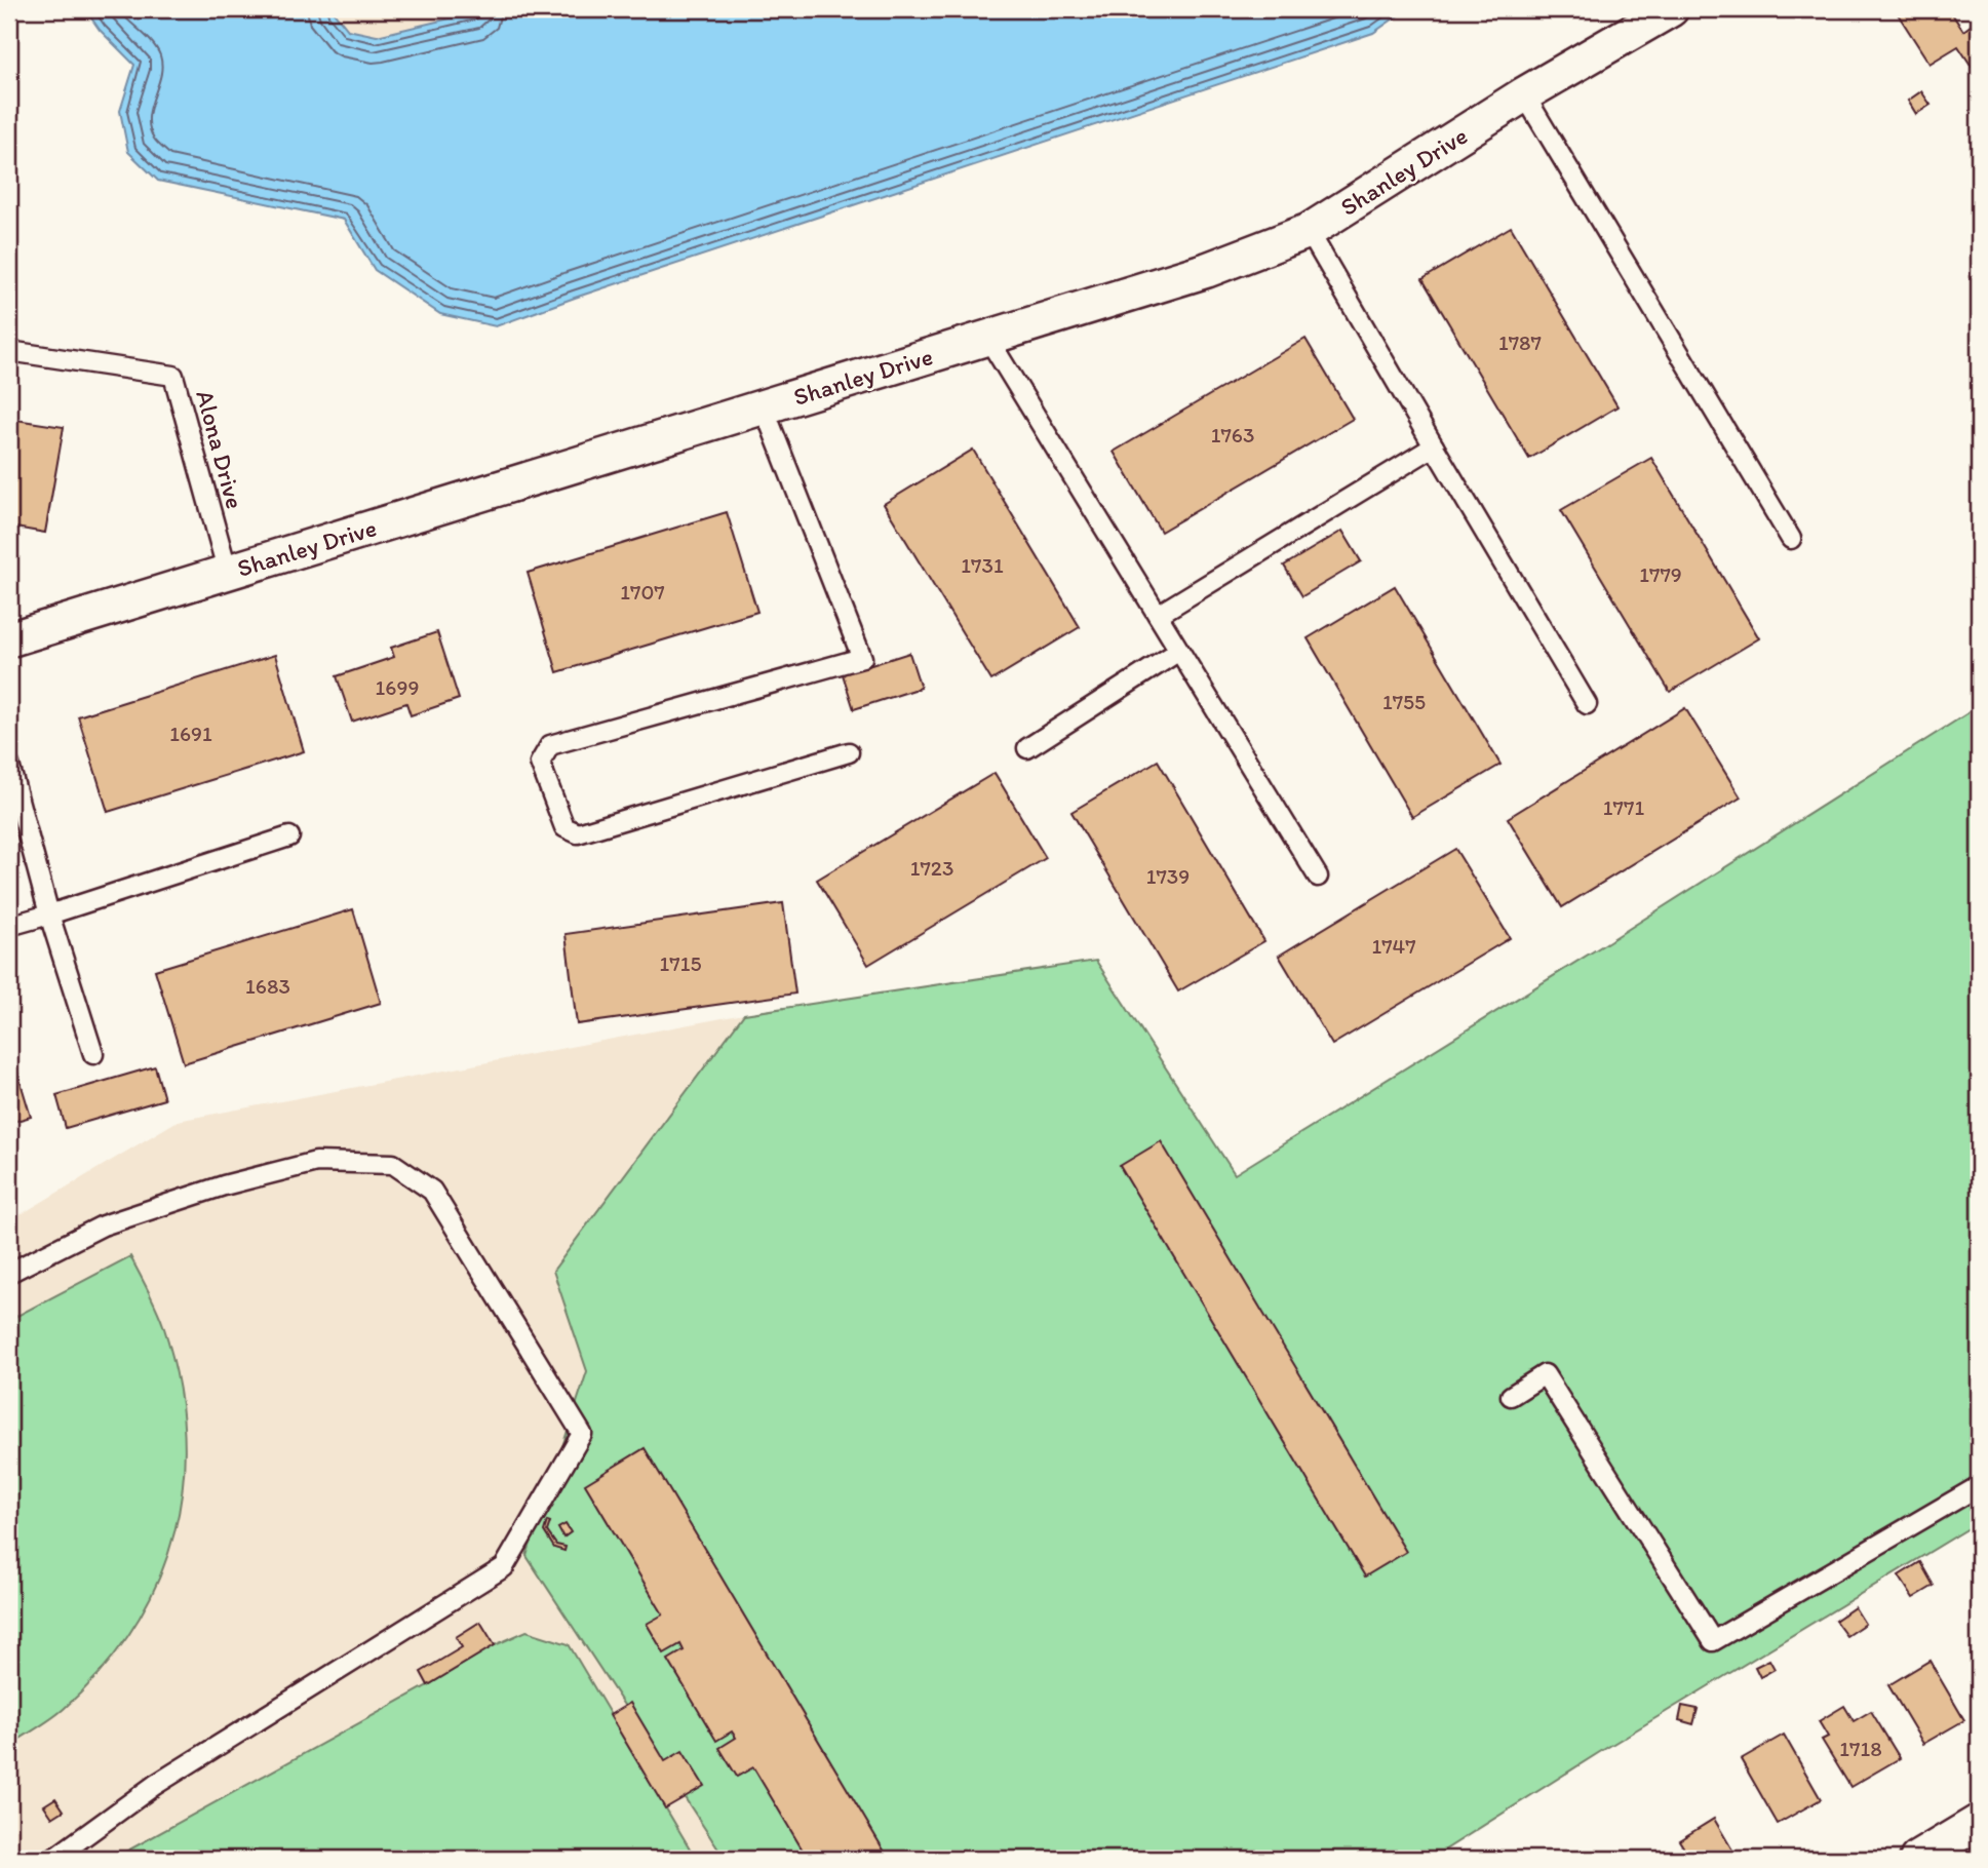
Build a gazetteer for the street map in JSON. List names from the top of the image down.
{
  "streets": {
    "street": ["Shanley Drive"],
    "lane": ["Alona Drive"]
  },
  "crossings": [
    ["Shanley Drive", "Alona Drive"]
  ],
  "house_numbers": [
    "1787",
    "1763",
    "1731",
    "1779",
    "1707",
    "1699",
    "1755",
    "1691",
    "1771",
    "1723",
    "1739",
    "1747",
    "1715",
    "1683",
    "1718"
  ]
}
